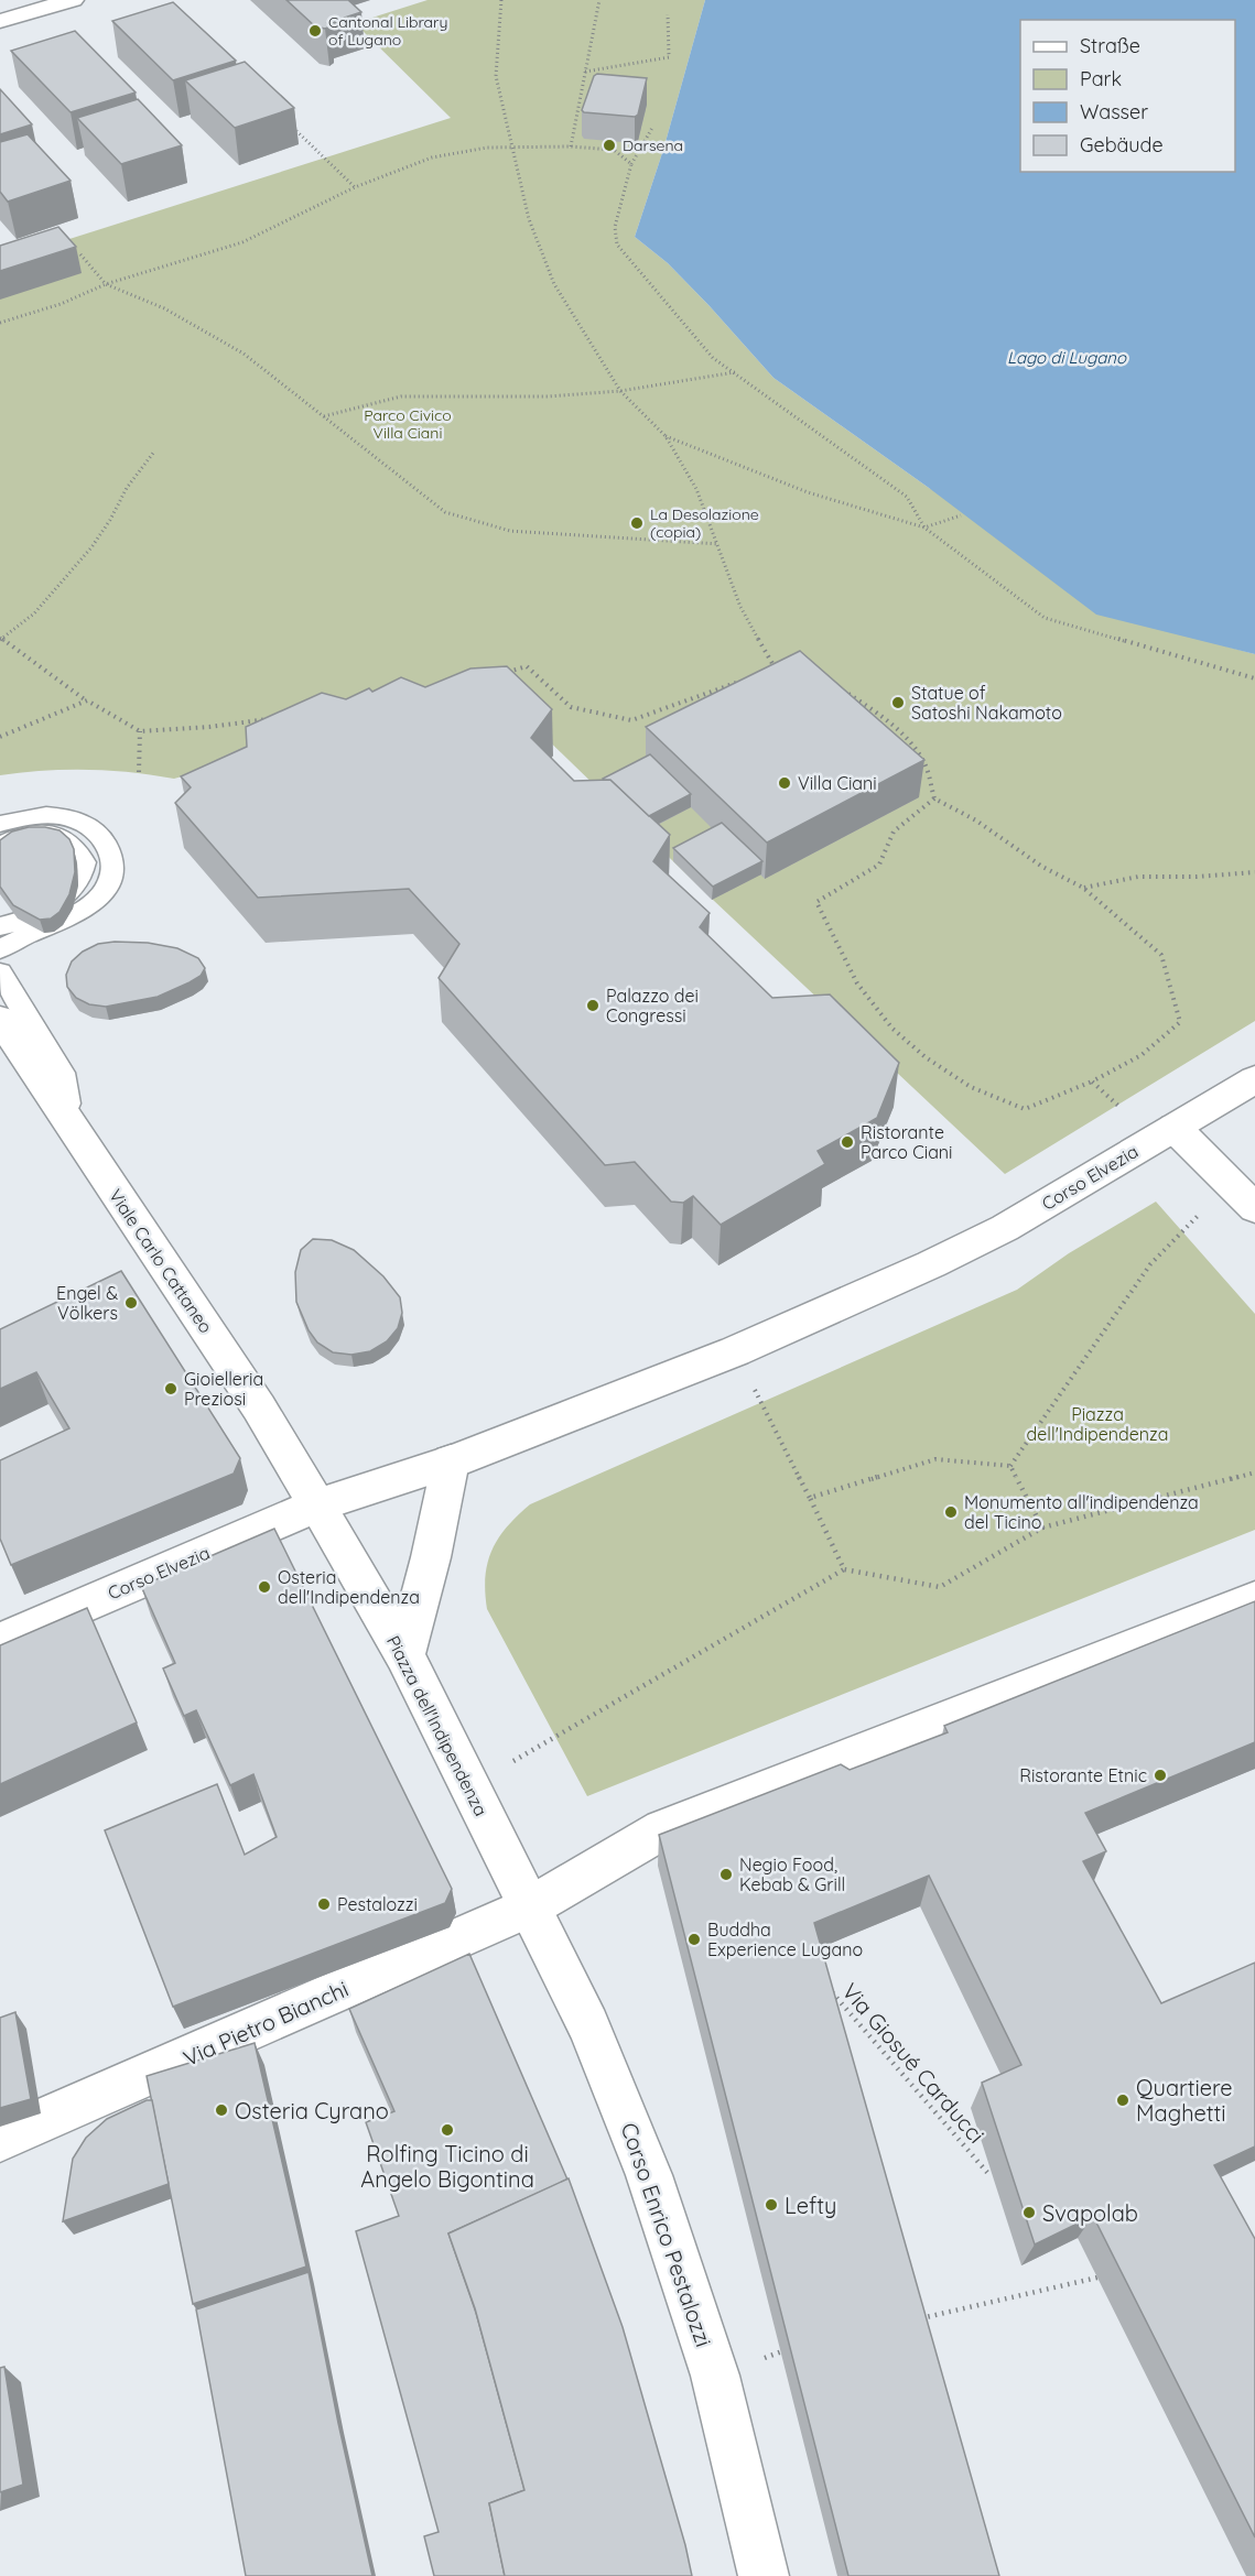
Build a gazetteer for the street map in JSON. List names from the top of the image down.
{
  "streets": {
    "street": [
      "Corso Elvezia",
      "Viale Carlo Cattaneo",
      "Piazza dell'Indipendenza",
      "Via Pietro Bianchi",
      "Corso Enrico Pestalozzi"
    ],
    "path": ["Via Giosué Carducci"]
  },
  "crossings": [
    ["Corso Elvezia", "Viale Carlo Cattaneo"],
    ["Corso Elvezia", "Piazza dell'Indipendenza"],
    ["Viale Carlo Cattaneo", "Piazza dell'Indipendenza"],
    ["Piazza dell'Indipendenza", "Via Pietro Bianchi"],
    ["Piazza dell'Indipendenza", "Corso Enrico Pestalozzi"],
    ["Via Pietro Bianchi", "Corso Enrico Pestalozzi"]
  ],
  "water": ["Lago di Lugano"],
  "parks": ["Parco Civico Villa Ciani", "Piazza dell'Indipendenza"],
  "places": [
    "Cantonal Library of Lugano",
    "Darsena",
    "La Desolazione (copia)",
    "Statue of Satoshi Nakamoto",
    "Villa Ciani",
    "Palazzo dei Congressi",
    "Ristorante Parco Ciani",
    "Engel & Völkers",
    "Gioielleria Preziosi",
    "Monumento all'indipendenza del Ticino",
    "Osteria dell'Indipendenza",
    "Ristorante Etnic",
    "Negio Food, Kebab & Grill",
    "Pestalozzi",
    "Buddha Experience Lugano",
    "Quartiere Maghetti",
    "Osteria Cyrano",
    "Rolfing Ticino di Angelo Bigontina",
    "Lefty",
    "Svapolab"
  ],
  "legend": [
    "Straße",
    "Park",
    "Wasser",
    "Gebäude"
  ]
}
